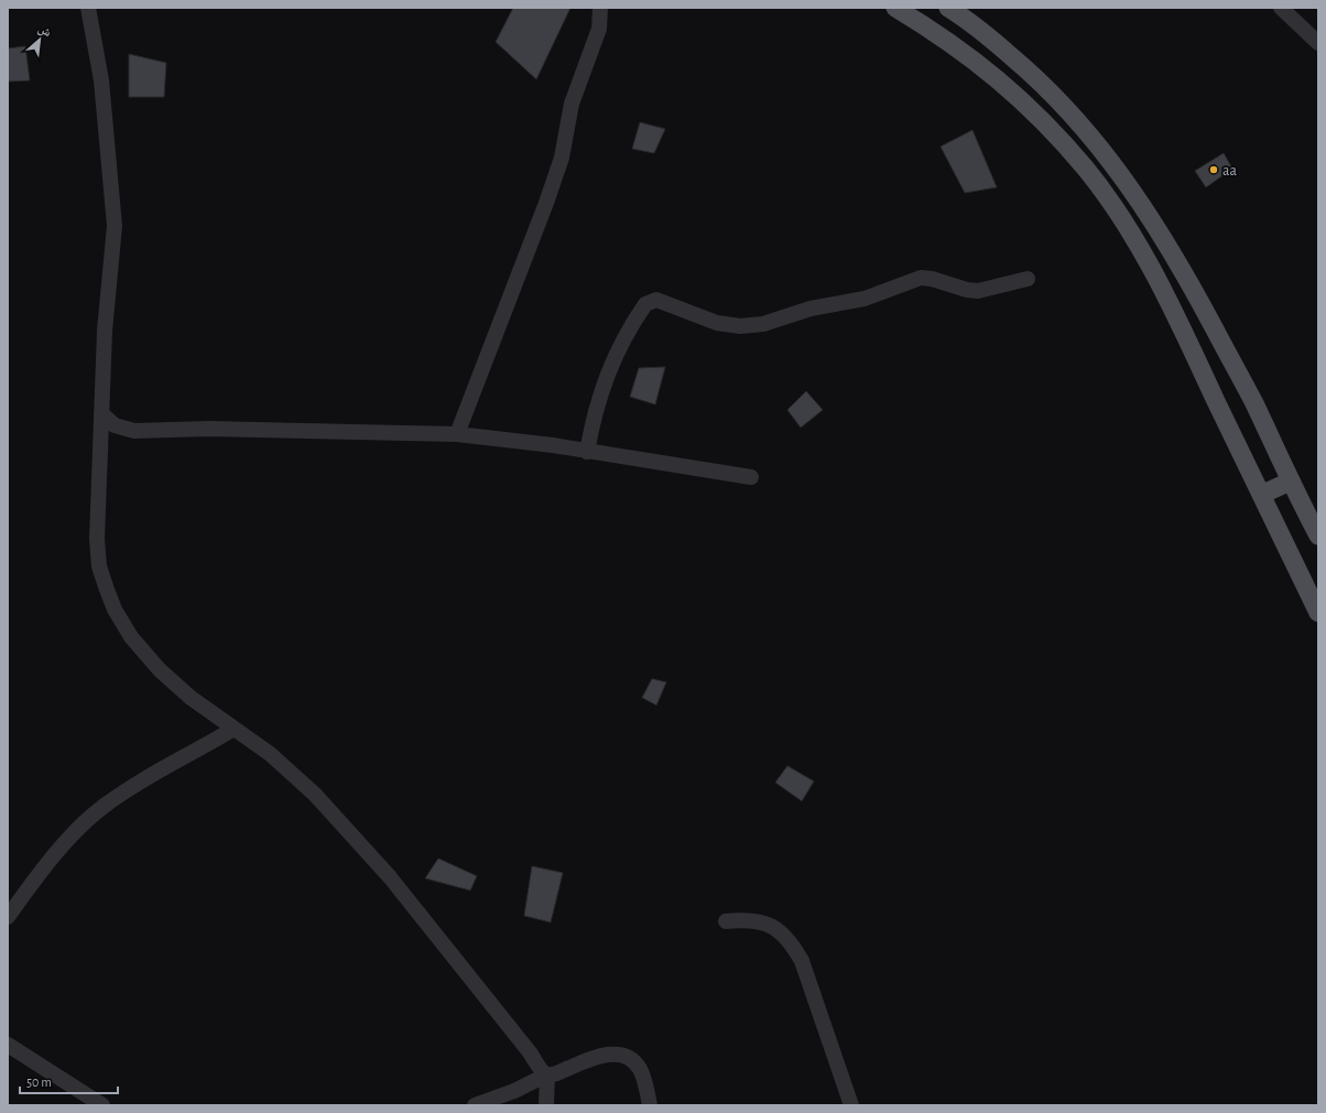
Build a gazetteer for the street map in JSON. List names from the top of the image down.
{
  "places": ["aa"],
  "scale_bar": "50 m",
  "north": "top right"
}
